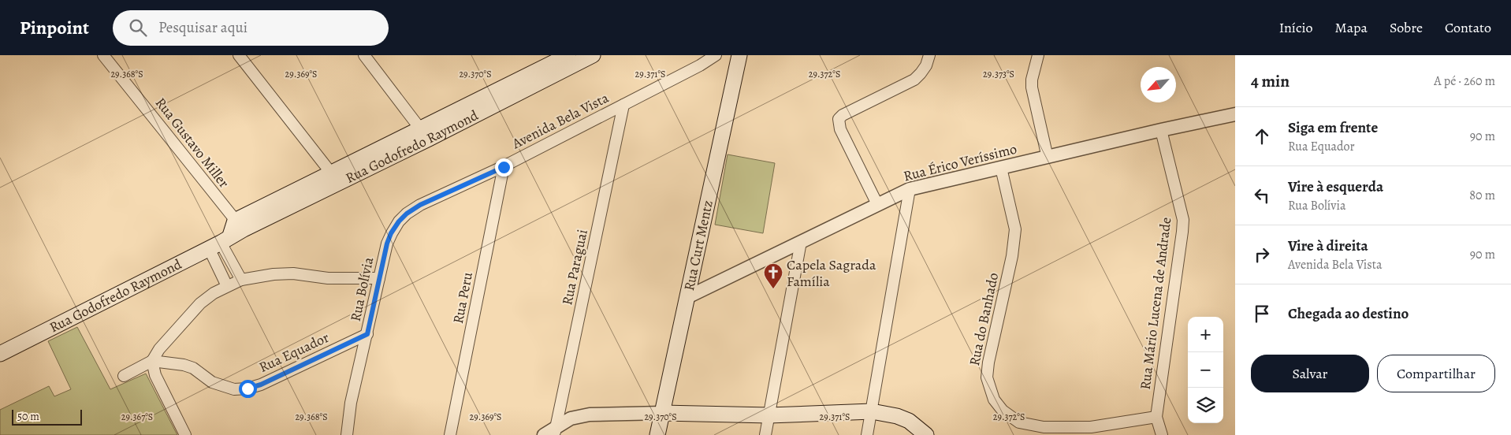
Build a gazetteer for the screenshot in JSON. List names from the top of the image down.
{
  "streets": {
    "main road": ["Rua Godofredo Raymond", "Rua Curt Mentz"],
    "street": [
      "Avenida Bela Vista",
      "Rua Gustavo Miller",
      "Rua Érico Veríssimo",
      "Rua Paraguai",
      "Rua Bolívia",
      "Rua Peru",
      "Rua Mário Lucena de Andrade",
      "Rua do Banhado",
      "Rua Equador"
    ]
  },
  "crossings": [
    ["Avenida Bela Vista", "Rua Paraguai"],
    ["Avenida Bela Vista", "Rua Bolívia"],
    ["Avenida Bela Vista", "Rua Peru"],
    ["Rua Gustavo Miller", "Rua Godofredo Raymond"],
    ["Rua Érico Veríssimo", "Rua Curt Mentz"],
    ["Rua Érico Veríssimo", "Rua Mário Lucena de Andrade"],
    ["Rua Érico Veríssimo", "Rua do Banhado"],
    ["Rua Bolívia", "Rua Equador"],
    ["Rua Mário Lucena de Andrade", "Rua do Banhado"]
  ],
  "places": {
    "church": ["Capela Sagrada Família"]
  },
  "scale_bar": "50 m",
  "north": "bottom left",
  "page": {
    "header": "Pinpoint",
    "search": "Pesquisar aqui",
    "nav": [
      "Início",
      "Mapa",
      "Sobre",
      "Contato"
    ],
    "heading": ["4 min", "A pé · 260 m"],
    "list": [
      ["Siga em frente", "Rua Equador", "90 m"],
      ["Vire à esquerda", "Rua Bolívia", "80 m"],
      ["Vire à direita", "Avenida Bela Vista", "90 m"],
      "Chegada ao destino"
    ],
    "map_buttons": ["+", "−"],
    "buttons": ["Salvar", "Compartilhar"],
    "scale": "50 m"
  },
  "coordinates": [
    "29.368°S",
    "29.369°S",
    "29.370°S",
    "29.371°S",
    "29.372°S",
    "29.373°S",
    "29.367°S"
  ]
}
